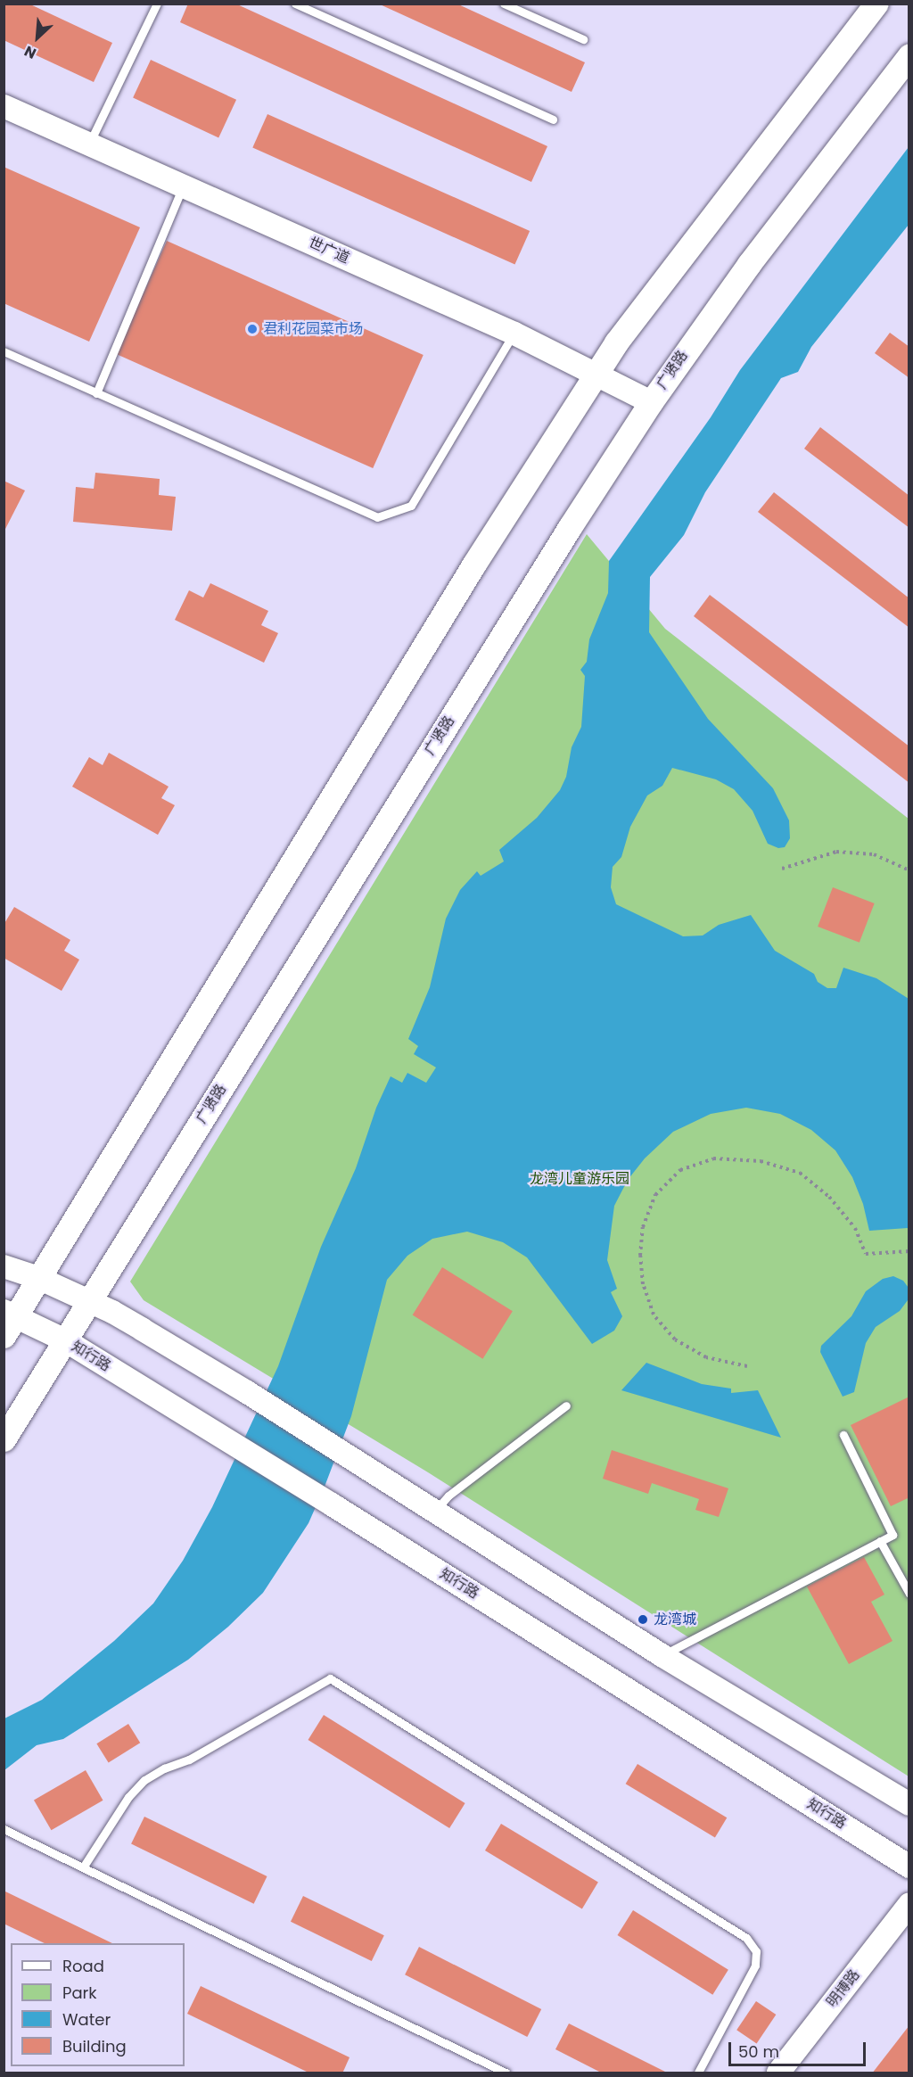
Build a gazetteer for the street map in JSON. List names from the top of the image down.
{
  "streets": {
    "main road": [
      "世广道",
      "广贤路",
      "知行路",
      "明博路"
    ]
  },
  "crossings": [
    ["世广道", "广贤路"],
    ["广贤路", "知行路"]
  ],
  "parks": ["龙湾儿童游乐园"],
  "places": ["君利花园菜市场", "龙湾城"],
  "legend": [
    "Road",
    "Park",
    "Water",
    "Building"
  ],
  "scale_bar": "50 m",
  "north": "bottom left"
}
